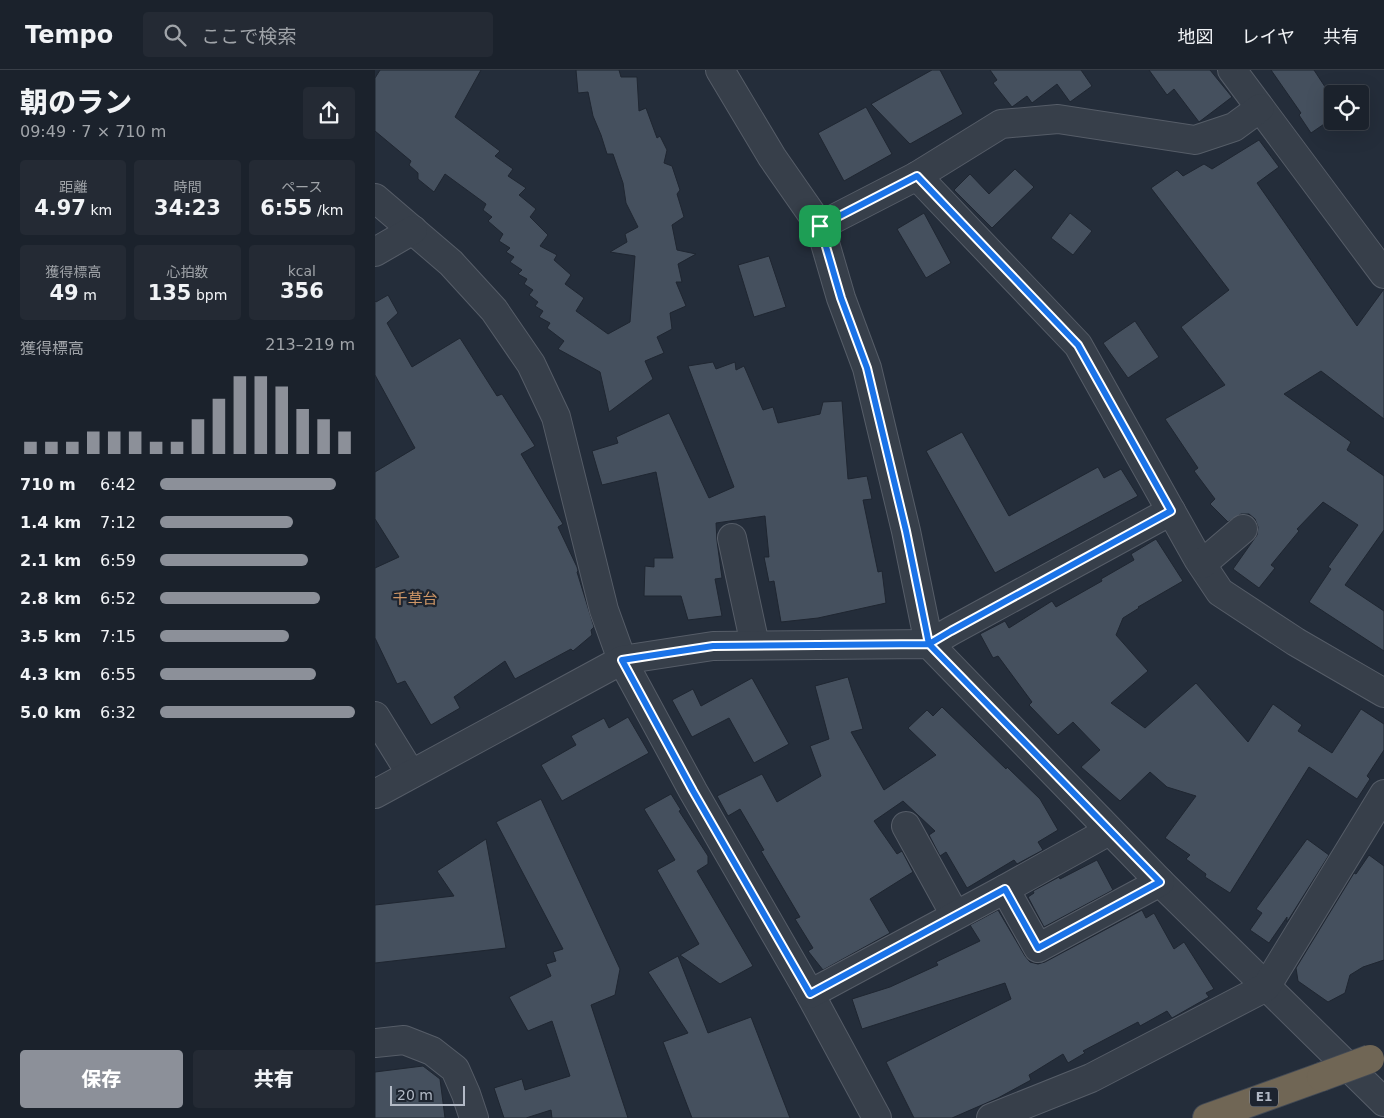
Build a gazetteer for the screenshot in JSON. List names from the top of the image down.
{
  "streets": {
    "highway": ["E1"]
  },
  "districts": ["千草台"],
  "scale_bar": "20 m",
  "page": {
    "header": "Tempo",
    "search": "ここで検索",
    "nav": ["地図", "レイヤ", "共有"],
    "heading": ["朝のラン", "09:49 · 7 × 710 m"],
    "stats": [
      ["距離", "4.97 km"],
      ["時間", "34:23"],
      ["ペース", "6:55 /km"],
      ["獲得標高", "49 m"],
      ["心拍数", "135 bpm"],
      ["kcal", "356"]
    ],
    "chart": ["獲得標高", "213–219 m"],
    "list": [
      {
        "name": "710 m",
        "note": "6:42"
      },
      {
        "name": "1.4 km",
        "note": "7:12"
      },
      {
        "name": "2.1 km",
        "note": "6:59"
      },
      {
        "name": "2.8 km",
        "note": "6:52"
      },
      {
        "name": "3.5 km",
        "note": "7:15"
      },
      {
        "name": "4.3 km",
        "note": "6:55"
      },
      {
        "name": "5.0 km",
        "note": "6:32"
      }
    ],
    "buttons": ["保存", "共有"],
    "scale": "20 m"
  }
}
